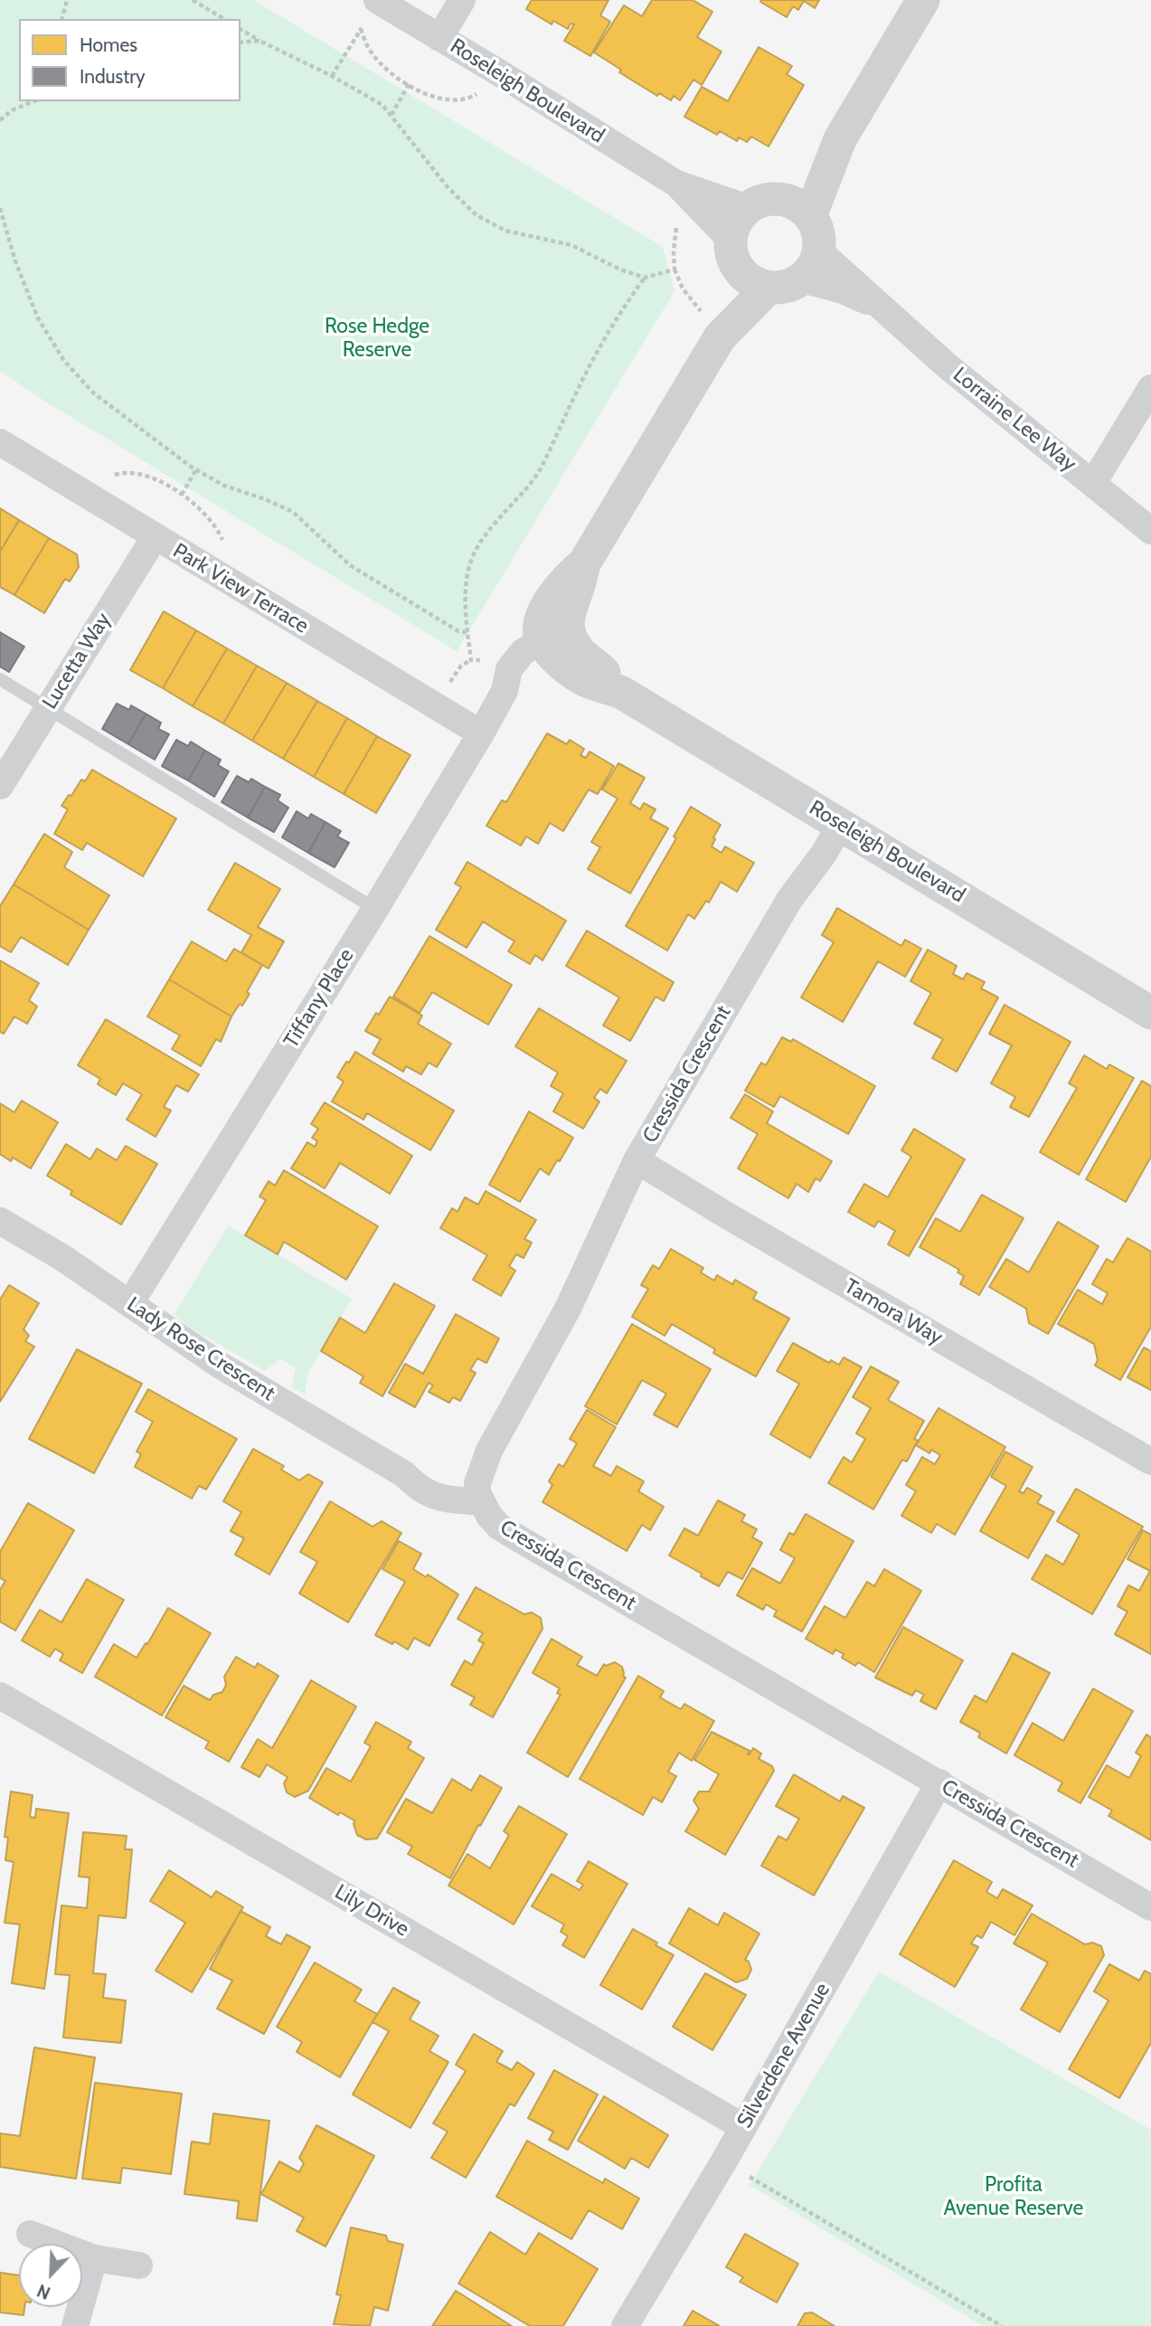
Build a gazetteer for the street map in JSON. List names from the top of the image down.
{
  "streets": {
    "street": [
      "Roseleigh Boulevard",
      "Lorraine Lee Way",
      "Park View Terrace",
      "Lucetta Way",
      "Tiffany Place",
      "Cressida Crescent",
      "Tamora Way",
      "Lady Rose Crescent",
      "Lily Drive",
      "Silverdene Avenue"
    ]
  },
  "crossings": [
    ["Roseleigh Boulevard", "Lorraine Lee Way"],
    ["Roseleigh Boulevard", "Tiffany Place"],
    ["Roseleigh Boulevard", "Cressida Crescent"],
    ["Park View Terrace", "Lucetta Way"],
    ["Park View Terrace", "Tiffany Place"],
    ["Tiffany Place", "Lady Rose Crescent"],
    ["Cressida Crescent", "Tamora Way"],
    ["Cressida Crescent", "Lady Rose Crescent"],
    ["Cressida Crescent", "Silverdene Avenue"],
    ["Lily Drive", "Silverdene Avenue"]
  ],
  "parks": ["Rose Hedge Reserve", "Profita Avenue Reserve"],
  "legend": ["Homes", "Industry"],
  "north": "bottom left"
}
